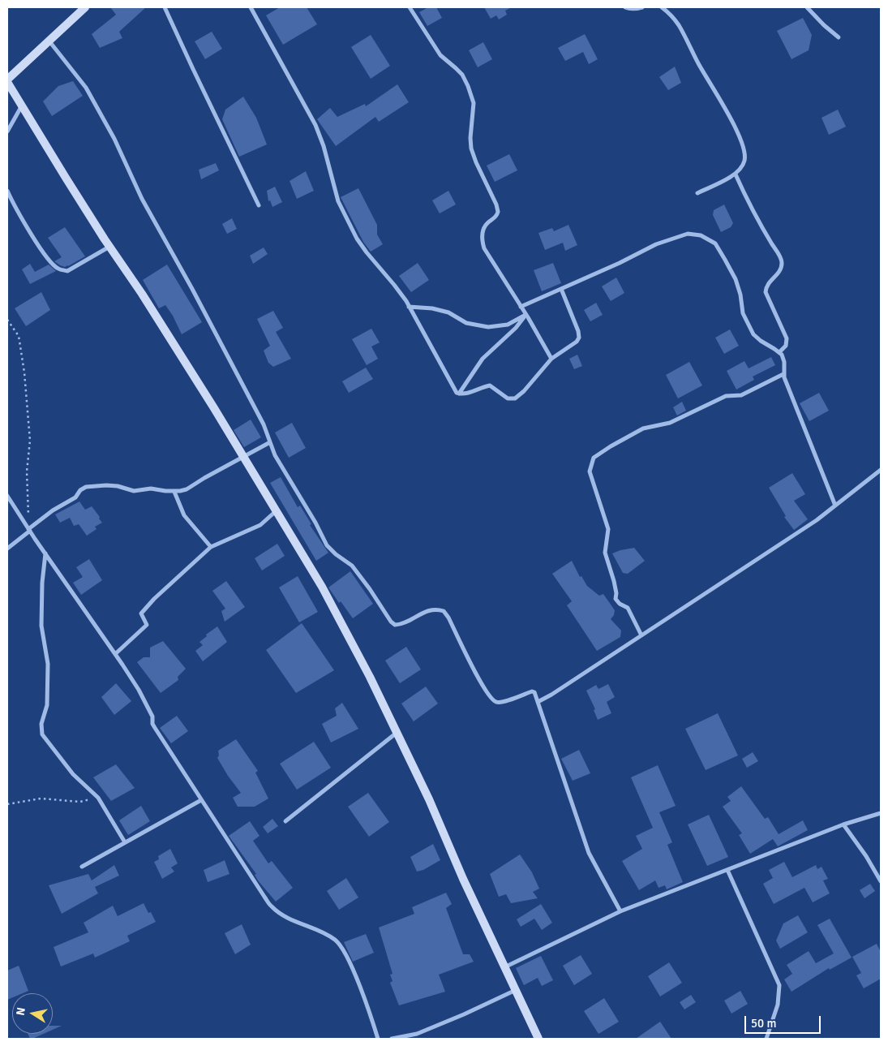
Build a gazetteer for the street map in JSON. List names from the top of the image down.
{
  "scale_bar": "50 m",
  "north": "left"
}
